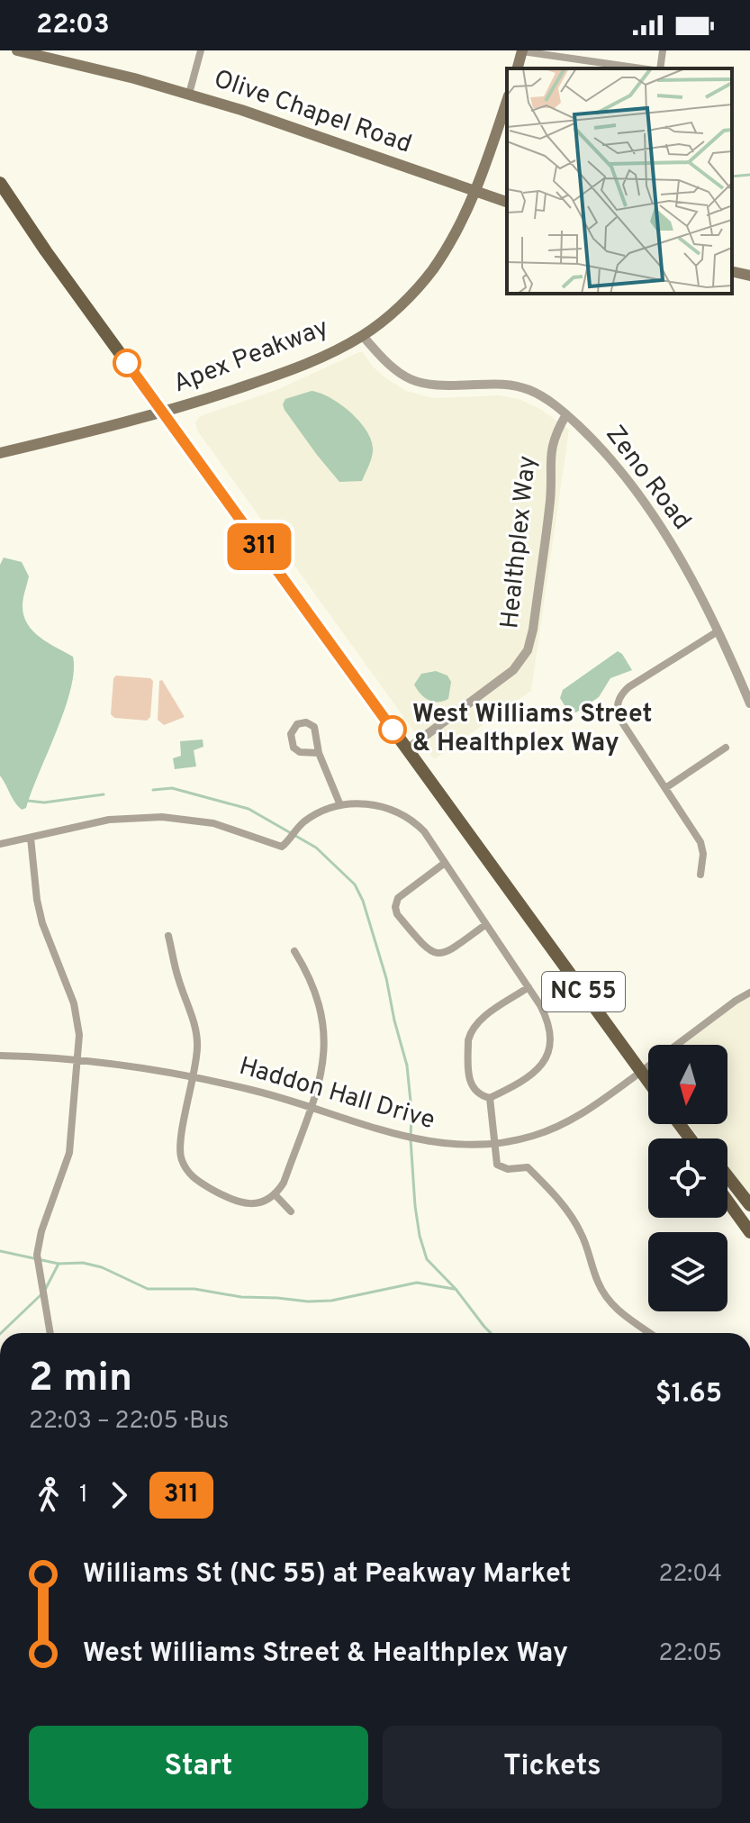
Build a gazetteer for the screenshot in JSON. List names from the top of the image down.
{
  "streets": {
    "main road": ["Olive Chapel Road", "Apex Peakway", "NC 55"],
    "street": ["Zeno Road", "Healthplex Way", "Haddon Hall Drive"]
  },
  "crossings": [
    ["Olive Chapel Road", "Apex Peakway"],
    ["Apex Peakway", "Zeno Road"],
    ["Apex Peakway", "NC 55"],
    ["Zeno Road", "Healthplex Way"],
    ["Healthplex Way", "NC 55"],
    ["NC 55", "Haddon Hall Drive"]
  ],
  "places": ["West Williams Street & Healthplex Way"],
  "lines": ["bus line 311"],
  "north": "bottom",
  "page": {
    "status": "22:03",
    "on_map": "311",
    "heading": ["2 min", "22:03 – 22:05 · Bus", "$1.65"],
    "legs": ["1", "311"],
    "list": [
      {
        "name": "Williams St (NC 55) at Peakway Market",
        "value": "22:04"
      },
      {
        "name": "West Williams Street & Healthplex Way",
        "value": "22:05"
      }
    ],
    "buttons": ["Start", "Tickets"]
  }
}
